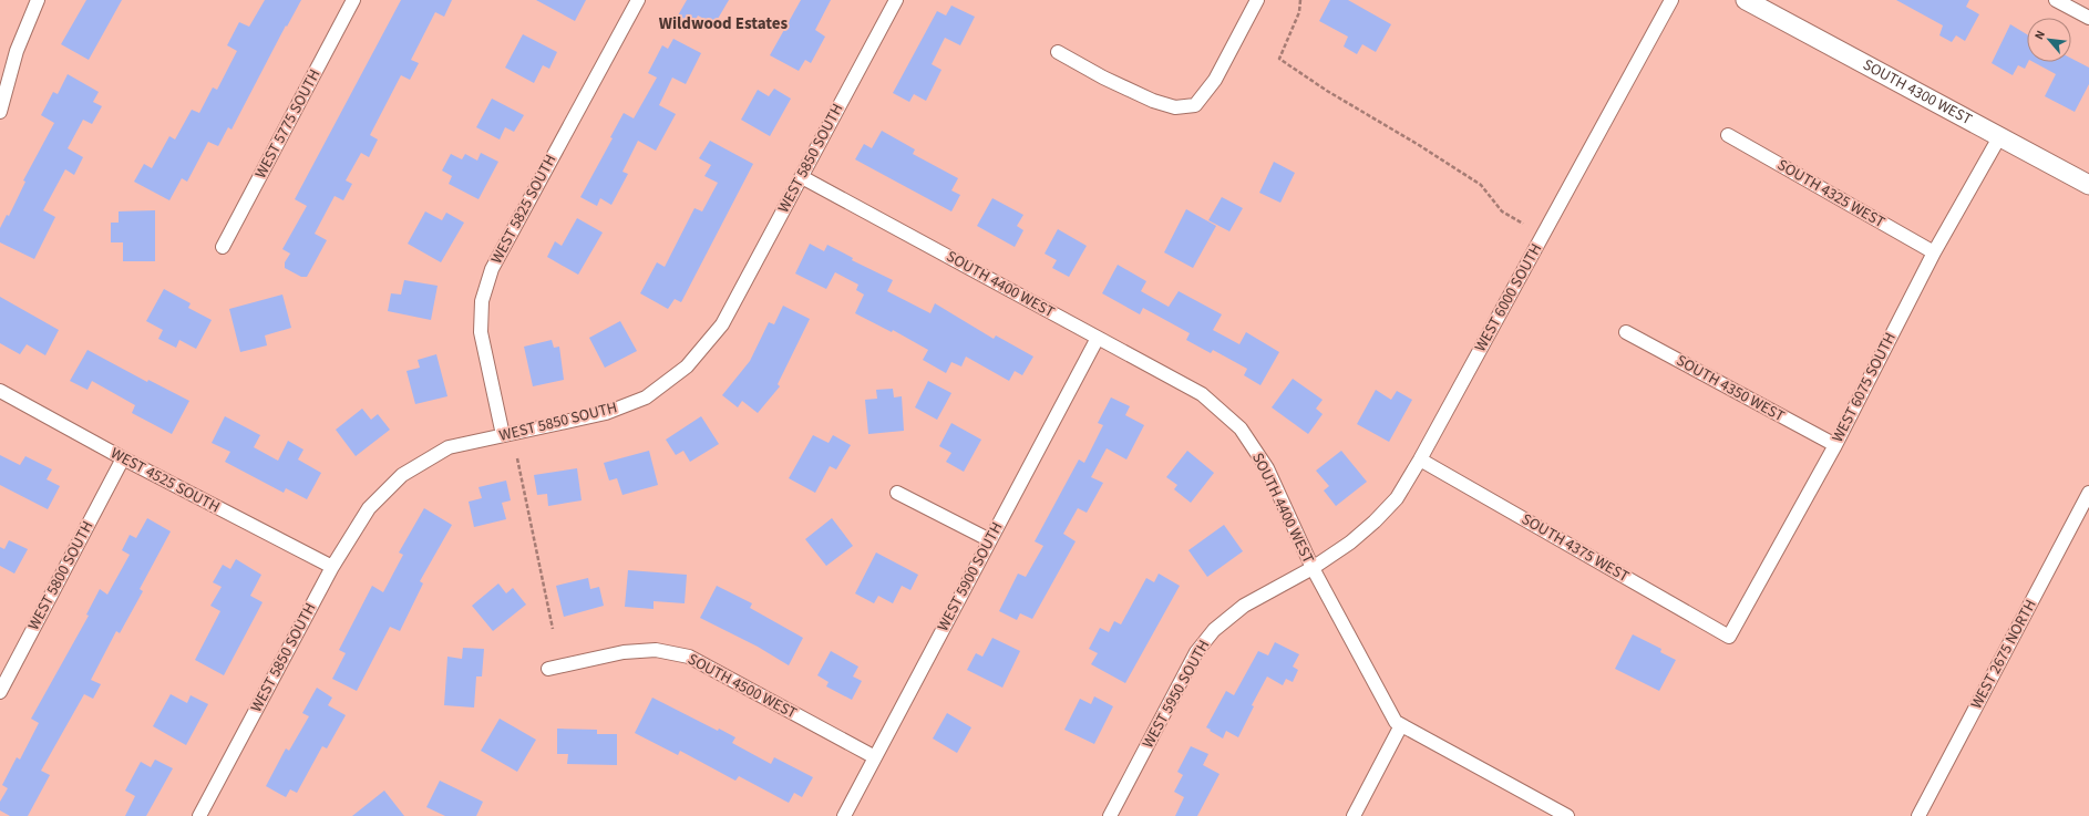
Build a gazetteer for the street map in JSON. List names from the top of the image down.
{
  "streets": {
    "main road": ["SOUTH 4300 WEST"],
    "street": [
      "WEST 5775 SOUTH",
      "WEST 5850 SOUTH",
      "SOUTH 4325 WEST",
      "WEST 5825 SOUTH",
      "SOUTH 4400 WEST",
      "WEST 6000 SOUTH",
      "WEST 6075 SOUTH",
      "SOUTH 4350 WEST",
      "WEST 4525 SOUTH",
      "SOUTH 4375 WEST",
      "WEST 5800 SOUTH",
      "WEST 5900 SOUTH",
      "WEST 2675 NORTH",
      "SOUTH 4500 WEST",
      "WEST 5950 SOUTH"
    ]
  },
  "crossings": [
    ["SOUTH 4300 WEST", "WEST 6075 SOUTH"],
    ["WEST 5850 SOUTH", "WEST 5825 SOUTH"],
    ["WEST 5850 SOUTH", "SOUTH 4400 WEST"],
    ["WEST 5850 SOUTH", "WEST 4525 SOUTH"],
    ["SOUTH 4325 WEST", "WEST 6075 SOUTH"],
    ["SOUTH 4400 WEST", "WEST 6000 SOUTH"],
    ["SOUTH 4400 WEST", "WEST 5900 SOUTH"],
    ["SOUTH 4400 WEST", "WEST 5950 SOUTH"],
    ["WEST 6000 SOUTH", "SOUTH 4375 WEST"],
    ["WEST 6000 SOUTH", "WEST 5950 SOUTH"],
    ["WEST 6075 SOUTH", "SOUTH 4350 WEST"],
    ["WEST 6075 SOUTH", "SOUTH 4375 WEST"],
    ["WEST 4525 SOUTH", "WEST 5800 SOUTH"],
    ["WEST 5900 SOUTH", "SOUTH 4500 WEST"]
  ],
  "districts": ["Wildwood Estates"],
  "north": "top left"
}
